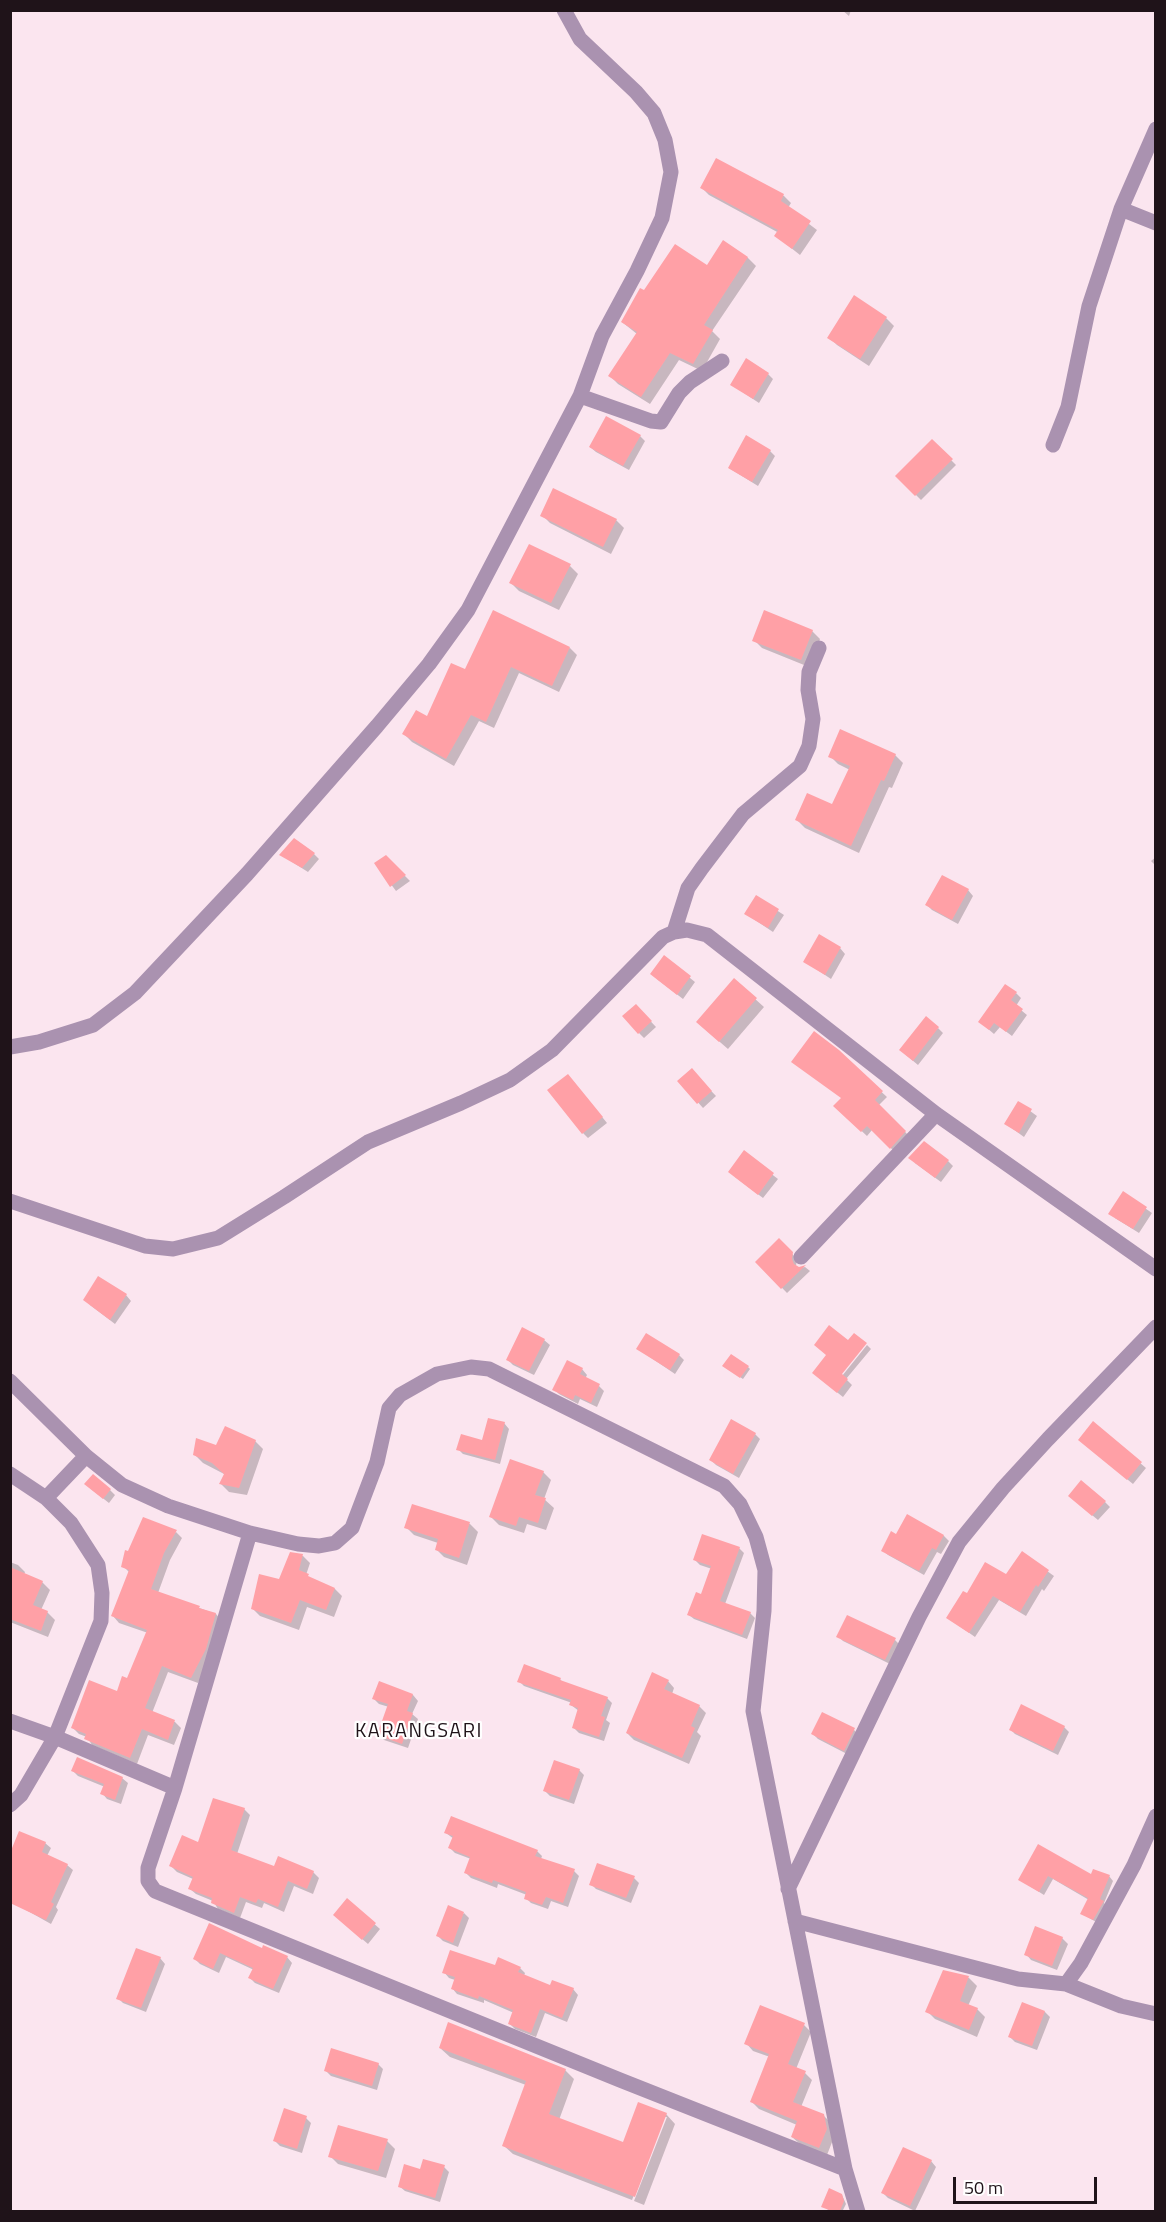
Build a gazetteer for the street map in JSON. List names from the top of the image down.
{
  "districts": ["KARANGSARI"],
  "scale_bar": "50 m"
}
